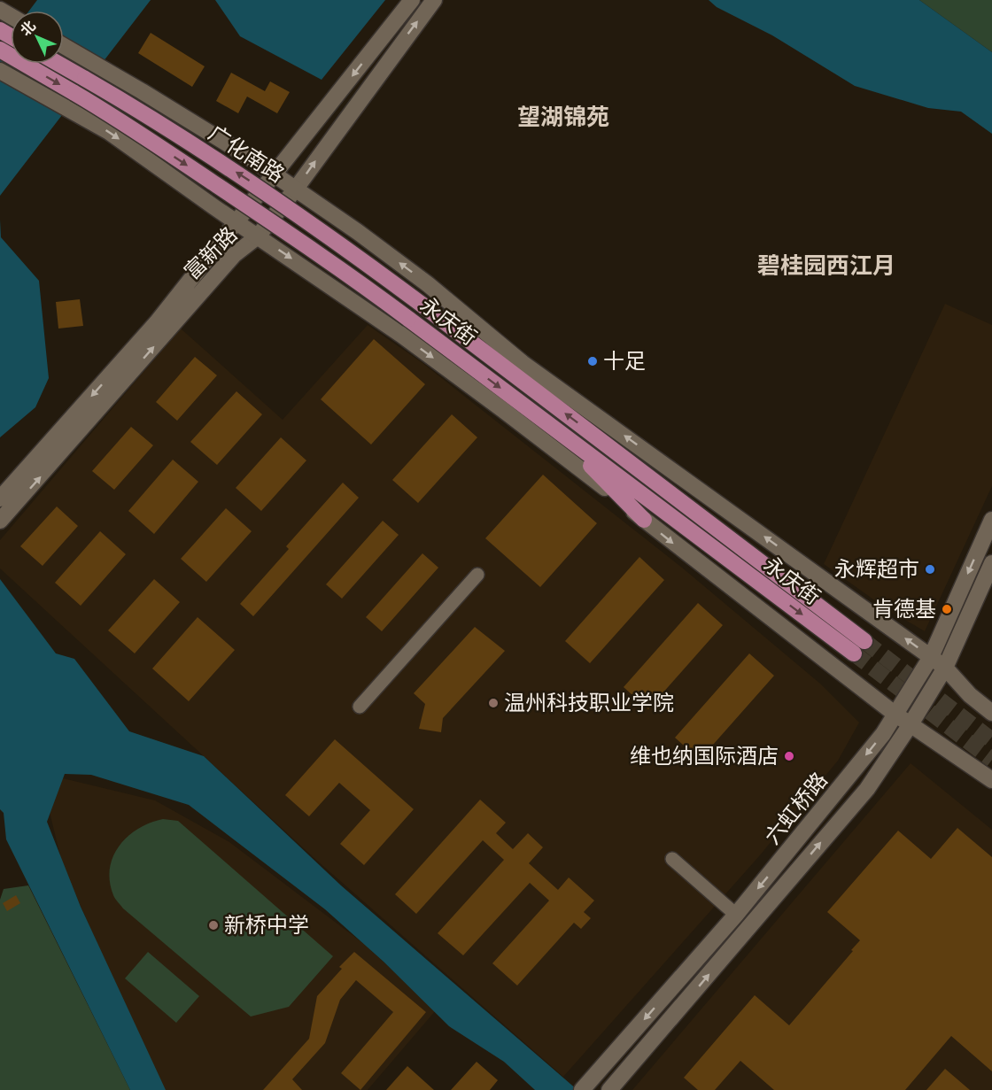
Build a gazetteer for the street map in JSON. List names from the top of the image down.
{
  "streets": {
    "main road": [
      "广化南路",
      "富新路",
      "永庆街",
      "六虹桥路"
    ]
  },
  "crossings": [
    ["广化南路", "永庆街"]
  ],
  "districts": ["望湖锦苑", "碧桂园西江月"],
  "places": [
    "十足",
    "永辉超市",
    "肯德基",
    "温州科技职业学院",
    "维也纳国际酒店",
    "新桥中学"
  ],
  "north": "top left"
}
